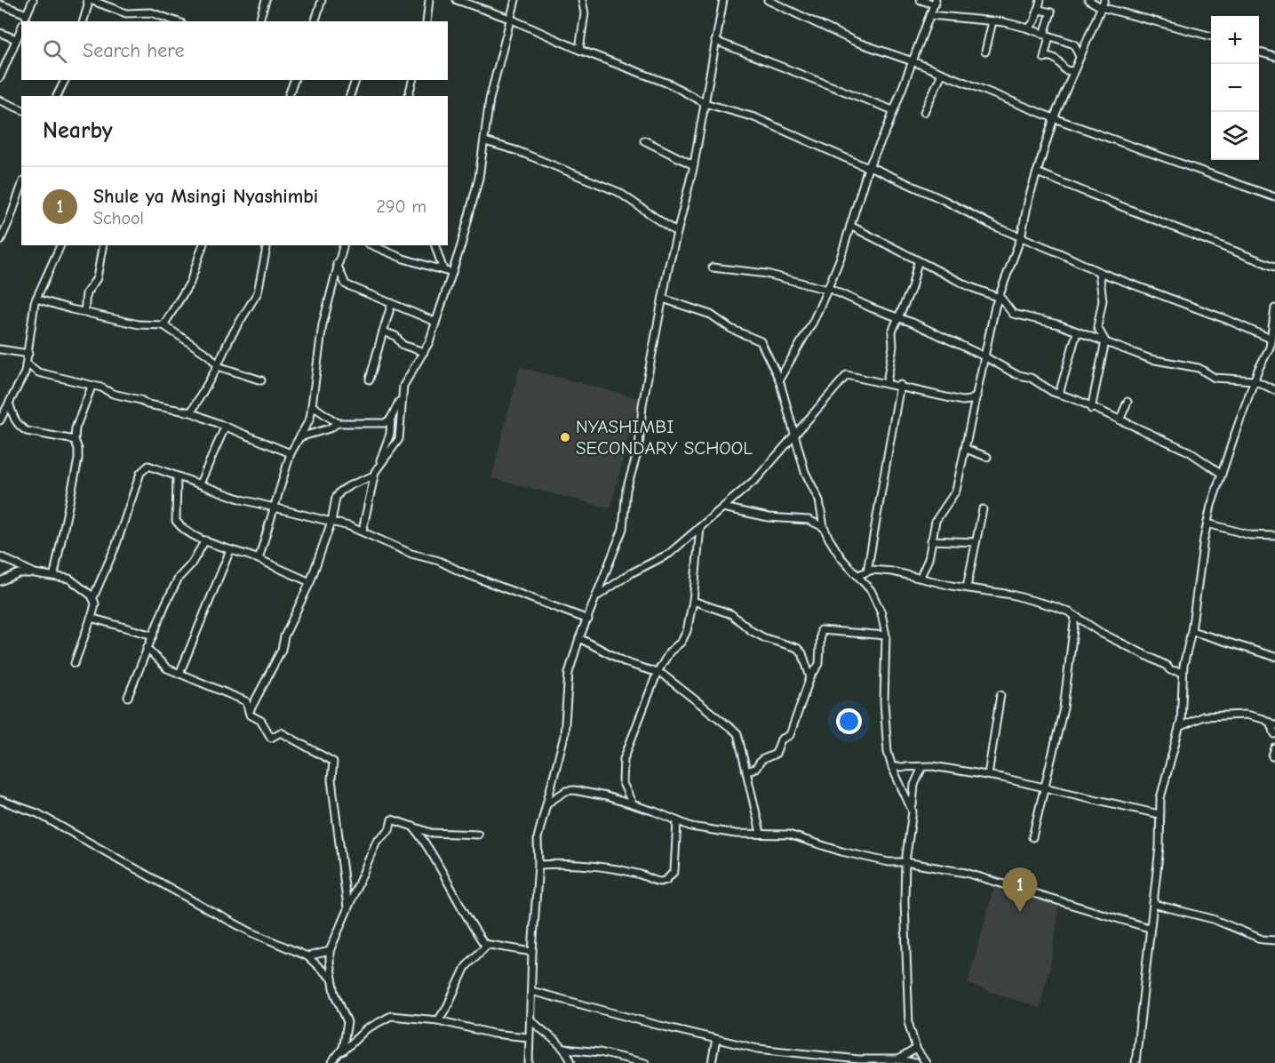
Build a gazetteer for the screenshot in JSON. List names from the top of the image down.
{
  "places": ["NYASHIMBI SECONDARY SCHOOL"],
  "page": {
    "map_buttons": ["+", "−"],
    "search": "Search here",
    "heading": "Nearby",
    "list": [
      {
        "mark": "1",
        "name": "Shule ya Msingi Nyashimbi",
        "note": "School",
        "value": "290 m"
      }
    ],
    "pins": "1"
  }
}
